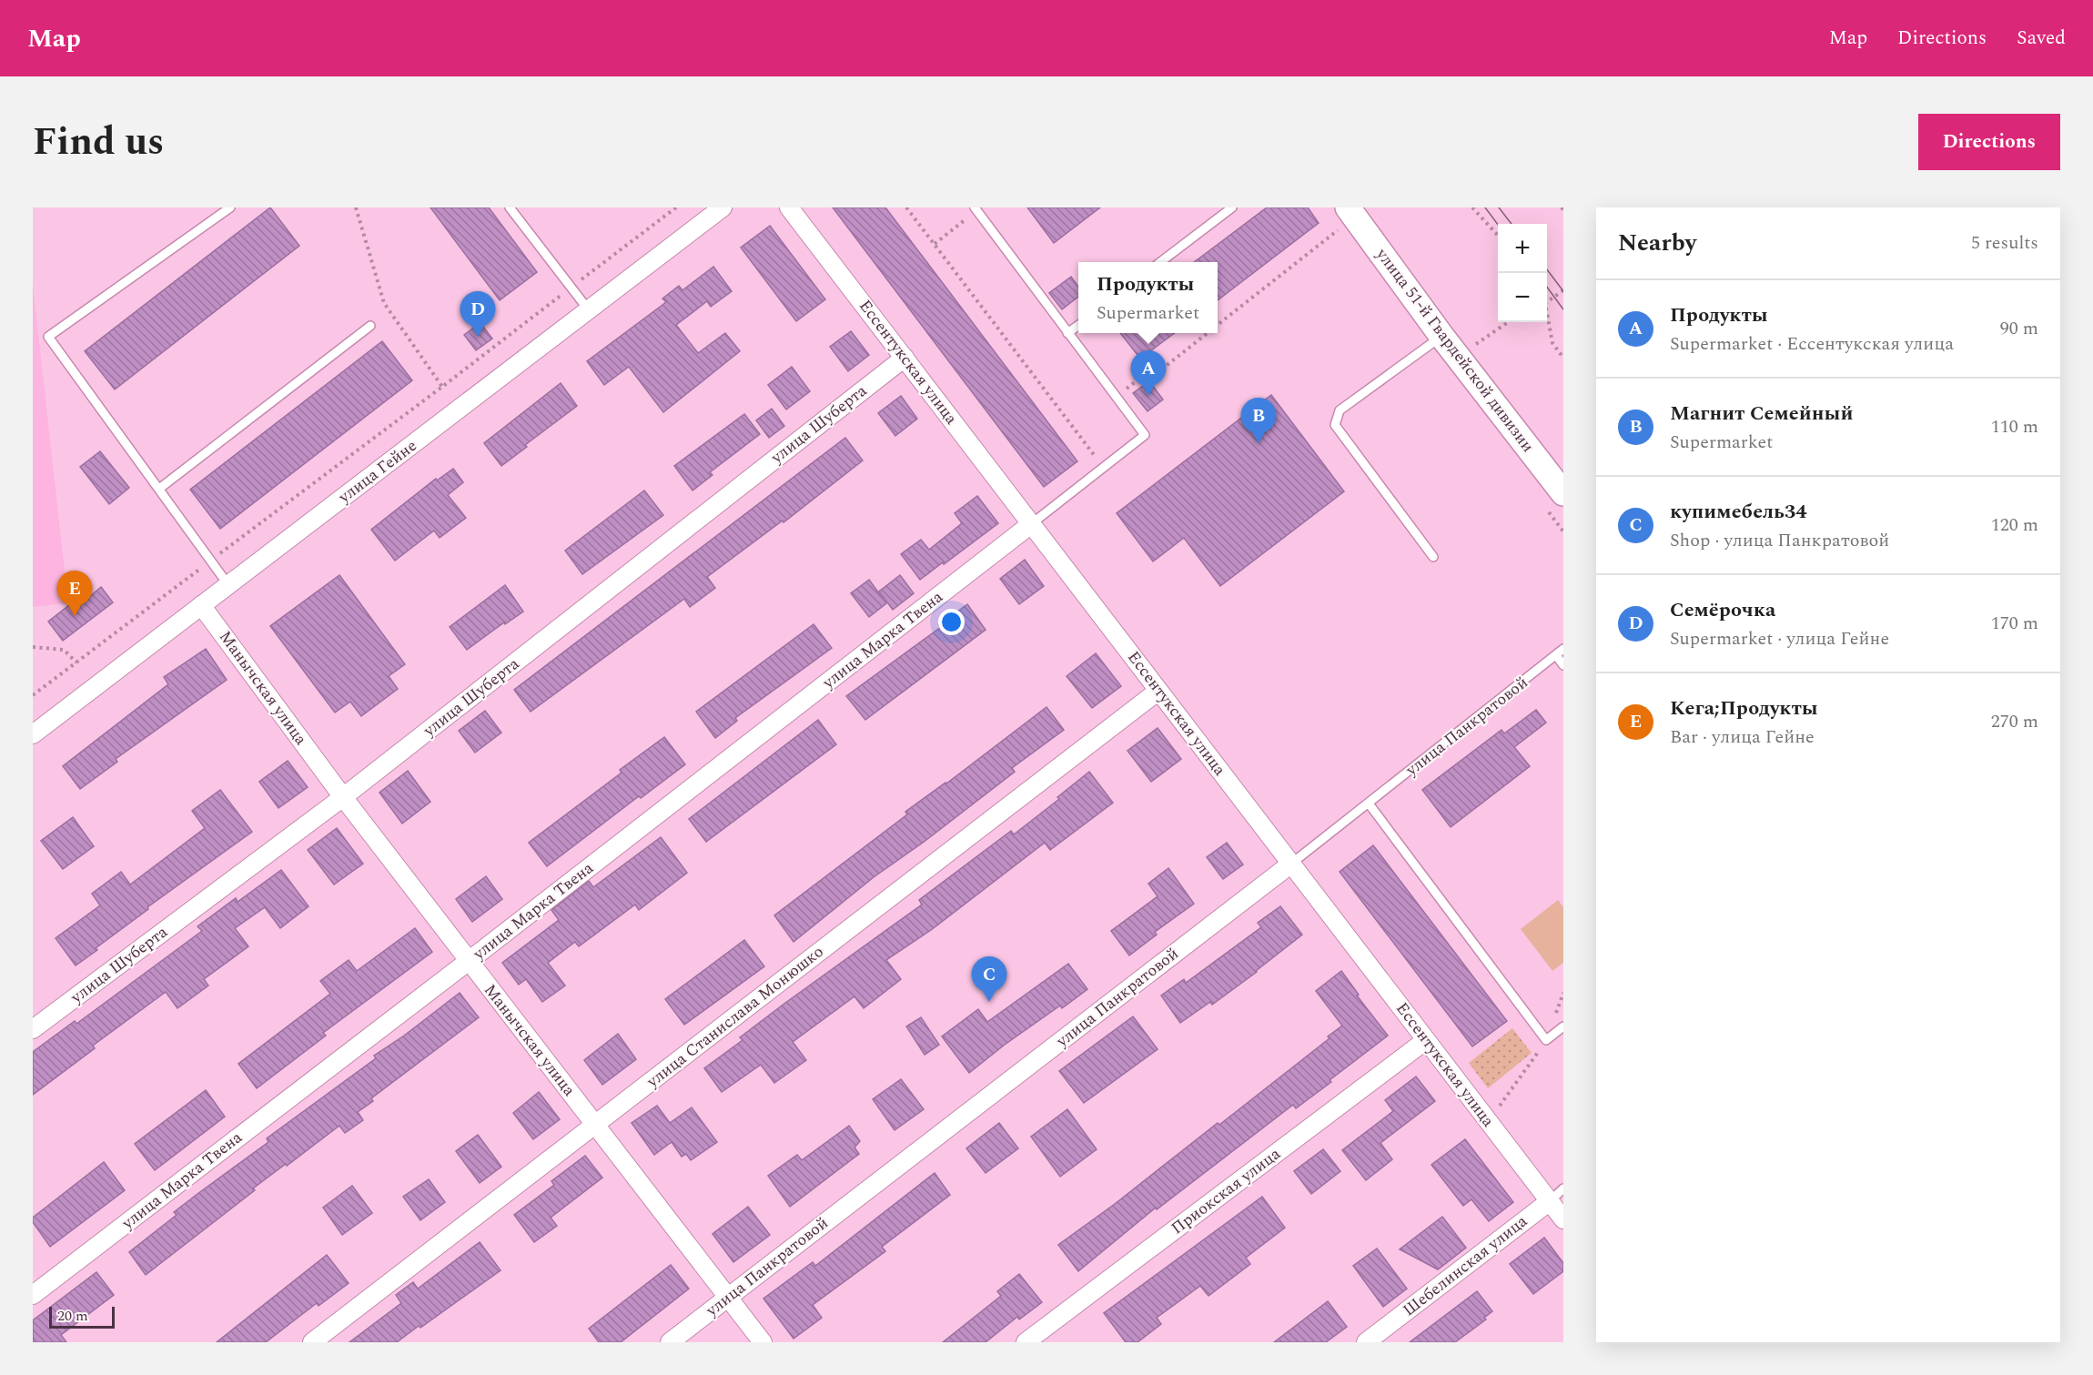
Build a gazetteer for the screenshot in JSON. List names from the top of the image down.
{
  "streets": {
    "main road": ["улица 51-й Гвардейской дивизии"],
    "street": [
      "Ессентукская улица",
      "улица Шуберта",
      "улица Гейне",
      "улица Марка Твена",
      "Манычская улица",
      "улица Панкратовой",
      "улица Станислава Монюшко",
      "Приокская улица",
      "Шебелинская улица"
    ]
  },
  "crossings": [
    ["Ессентукская улица", "улица Шуберта"],
    ["Ессентукская улица", "улица Марка Твена"],
    ["Ессентукская улица", "улица Панкратовой"],
    ["Ессентукская улица", "улица Станислава Монюшко"],
    ["Ессентукская улица", "Приокская улица"],
    ["Ессентукская улица", "Шебелинская улица"],
    ["улица Шуберта", "Манычская улица"],
    ["улица Гейне", "Манычская улица"],
    ["улица Марка Твена", "Манычская улица"],
    ["Манычская улица", "улица Панкратовой"],
    ["Манычская улица", "улица Станислава Монюшко"]
  ],
  "scale_bar": "20 m",
  "page": {
    "header": "Map",
    "nav": ["Map", "Directions", "Saved"],
    "title": "Find us",
    "buttons": "Directions",
    "heading": ["Nearby", "5 results"],
    "map_buttons": ["+", "−"],
    "popup": ["Продукты", "Supermarket"],
    "list": [
      {
        "mark": "A",
        "name": "Продукты",
        "note": "Supermarket · Ессентукская улица",
        "value": "90 m"
      },
      {
        "mark": "B",
        "name": "Магнит Семейный",
        "note": "Supermarket",
        "value": "110 m"
      },
      {
        "mark": "C",
        "name": "купимебель34",
        "note": "Shop · улица Панкратовой",
        "value": "120 m"
      },
      {
        "mark": "D",
        "name": "Семёрочка",
        "note": "Supermarket · улица Гейне",
        "value": "170 m"
      },
      {
        "mark": "E",
        "name": "Кега;Продукты",
        "note": "Bar · улица Гейне",
        "value": "270 m"
      }
    ],
    "pins": [
      "D",
      "A",
      "B",
      "E",
      "C"
    ],
    "scale": "20 m"
  }
}
